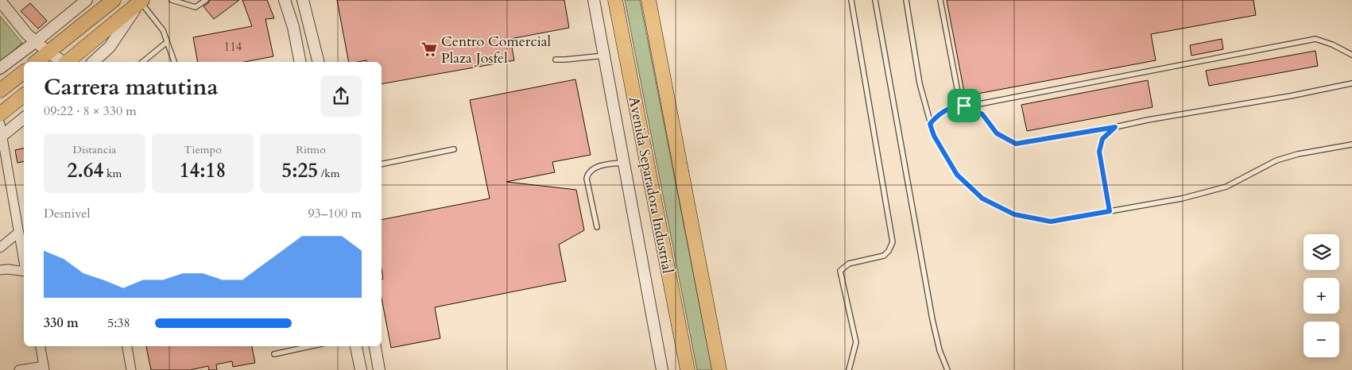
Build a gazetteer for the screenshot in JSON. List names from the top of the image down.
{
  "streets": {
    "main road": ["Avenida Separadora Industrial"]
  },
  "places": {
    "supermarket": ["Centro Comercial Plaza Josfel"]
  },
  "house_numbers": ["114"],
  "page": {
    "heading": ["Carrera matutina", "09:22 · 8 × 330 m"],
    "stats": [
      ["Distancia", "2.64 km"],
      ["Tiempo", "14:18"],
      ["Ritmo", "5:25 /km"]
    ],
    "chart": ["Desnivel", "93–100 m"],
    "map_buttons": ["+", "−"],
    "list": [
      {
        "name": "330 m",
        "note": "5:38"
      }
    ]
  }
}
